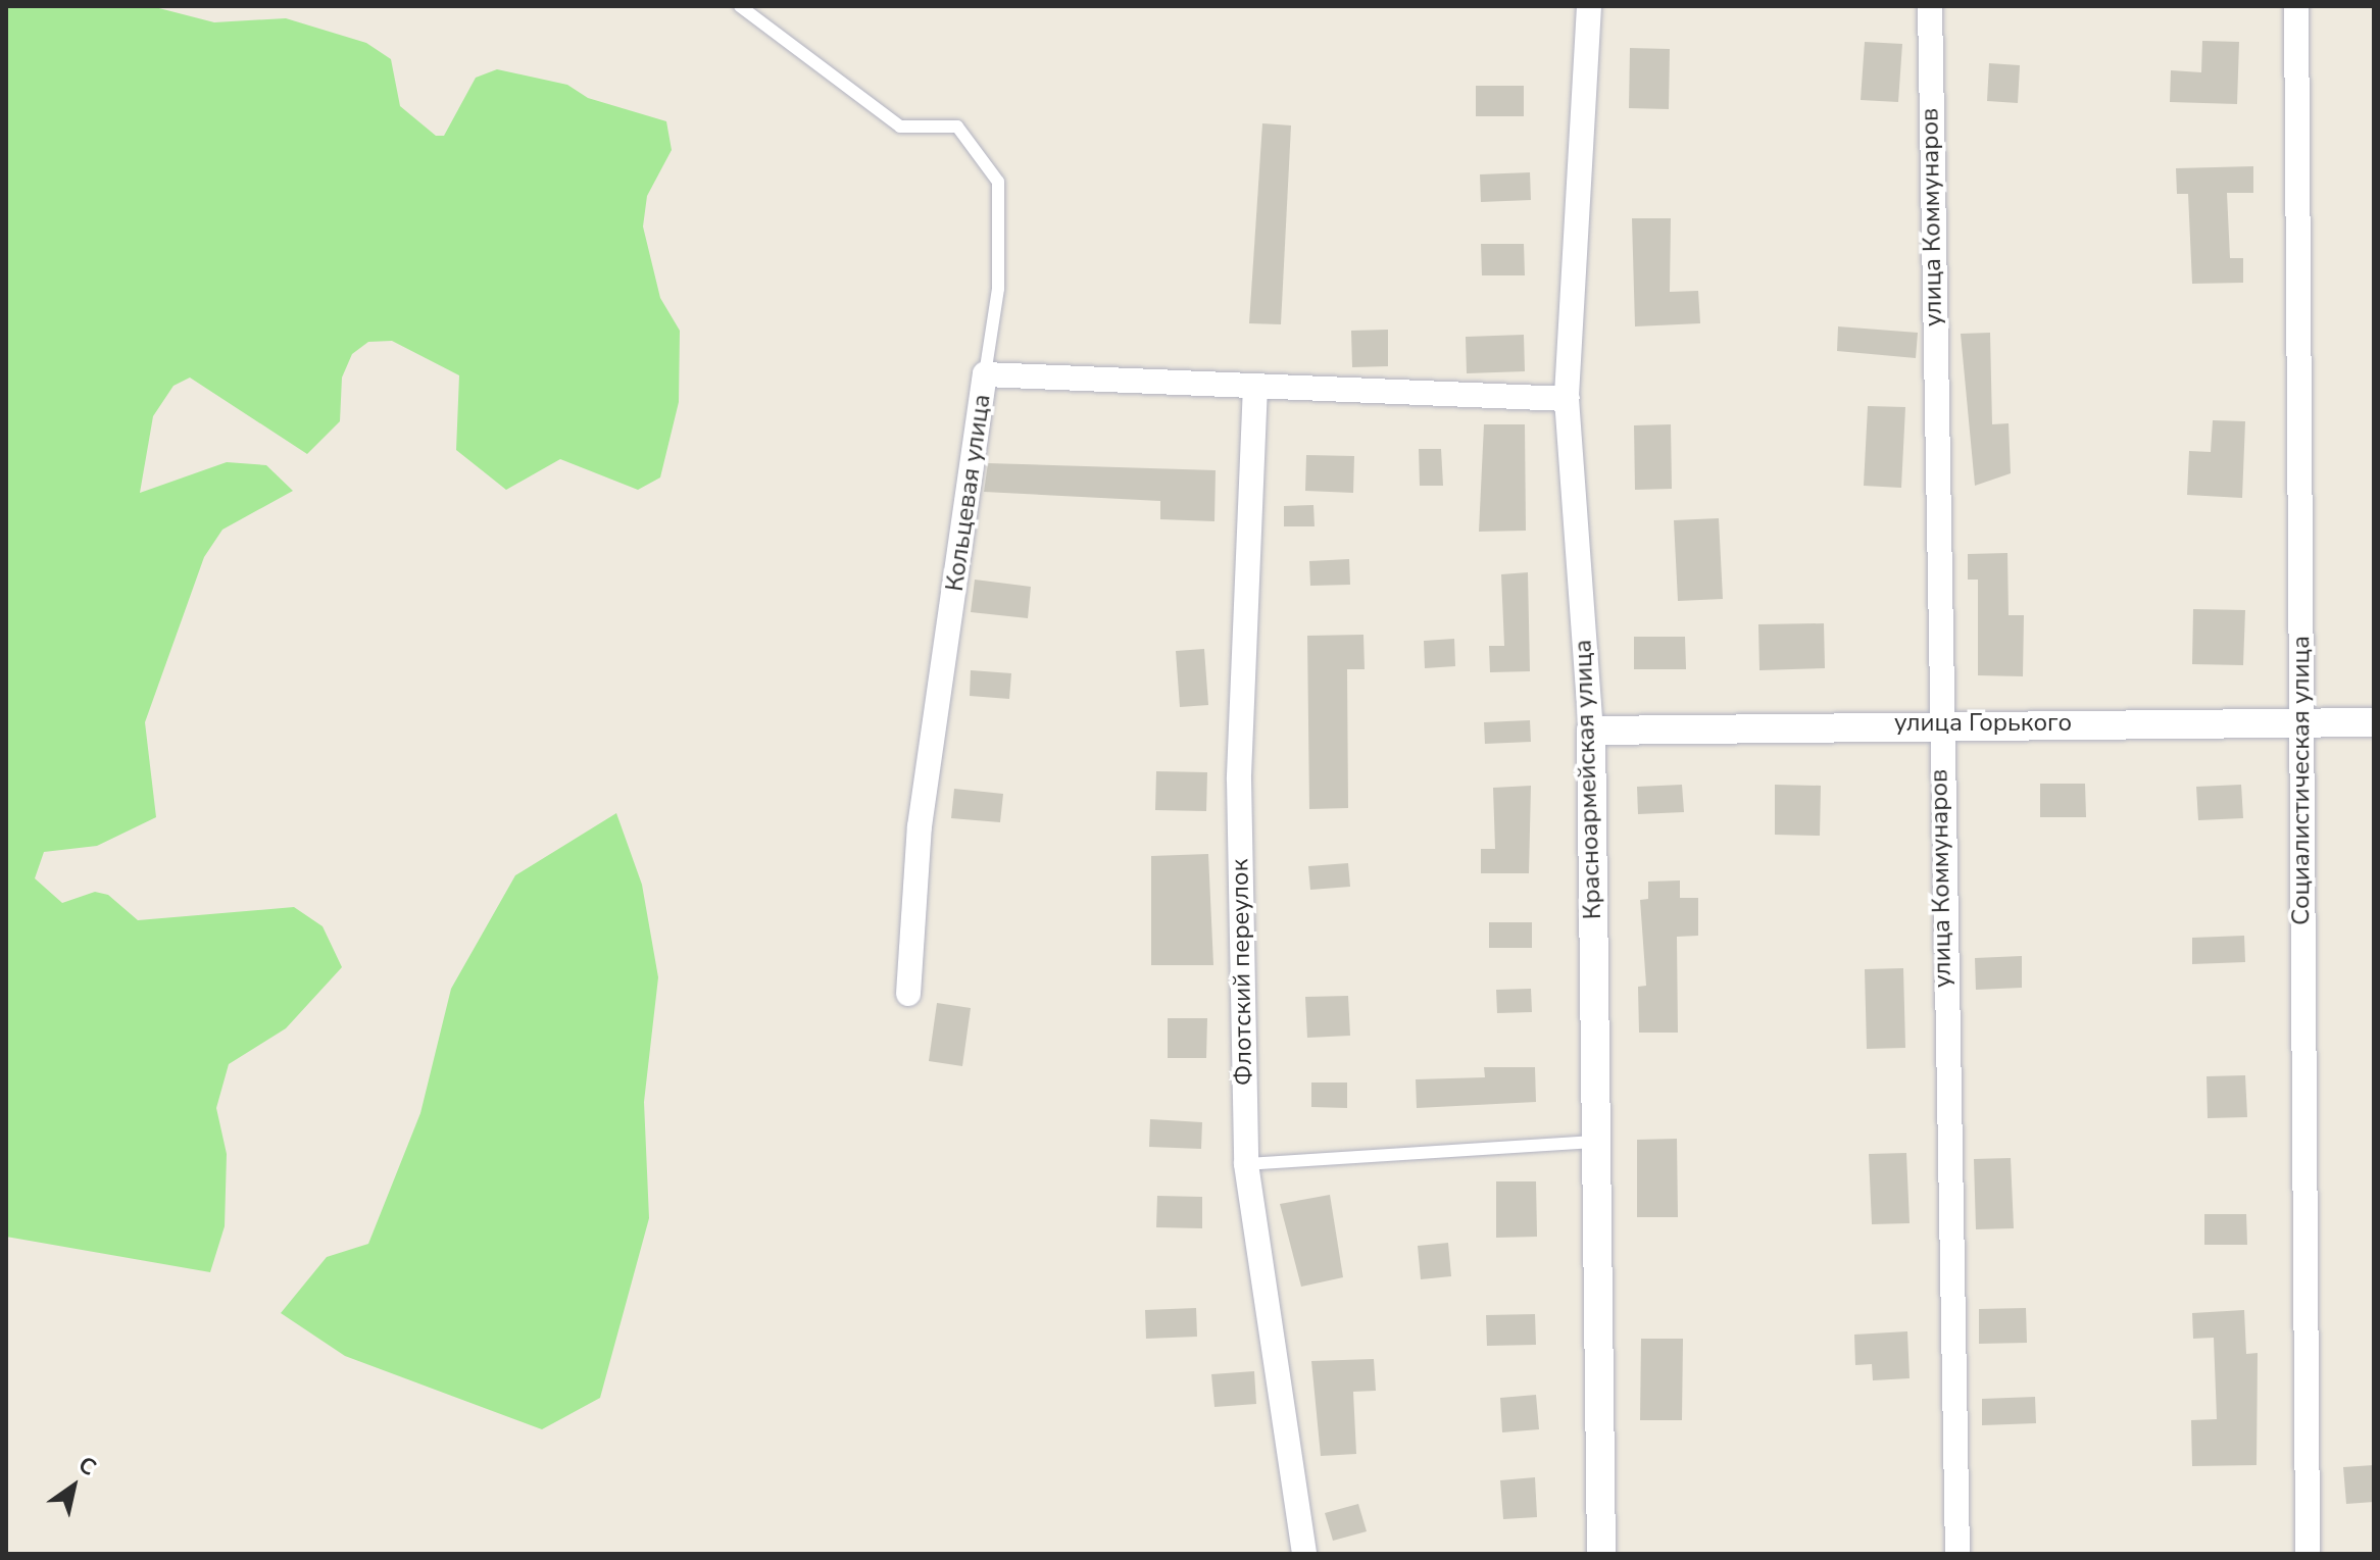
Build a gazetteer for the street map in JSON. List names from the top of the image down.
{
  "streets": {
    "street": [
      "улица Коммунаров",
      "Кольцевая улица",
      "улица Горького",
      "Красноармейская улица",
      "Социалистическая улица",
      "Флотский переулок"
    ]
  },
  "crossings": [
    ["улица Коммунаров", "улица Горького"],
    ["Кольцевая улица", "Красноармейская улица"],
    ["Кольцевая улица", "Флотский переулок"],
    ["улица Горького", "Красноармейская улица"],
    ["улица Горького", "Социалистическая улица"]
  ],
  "north": "top right"
}
